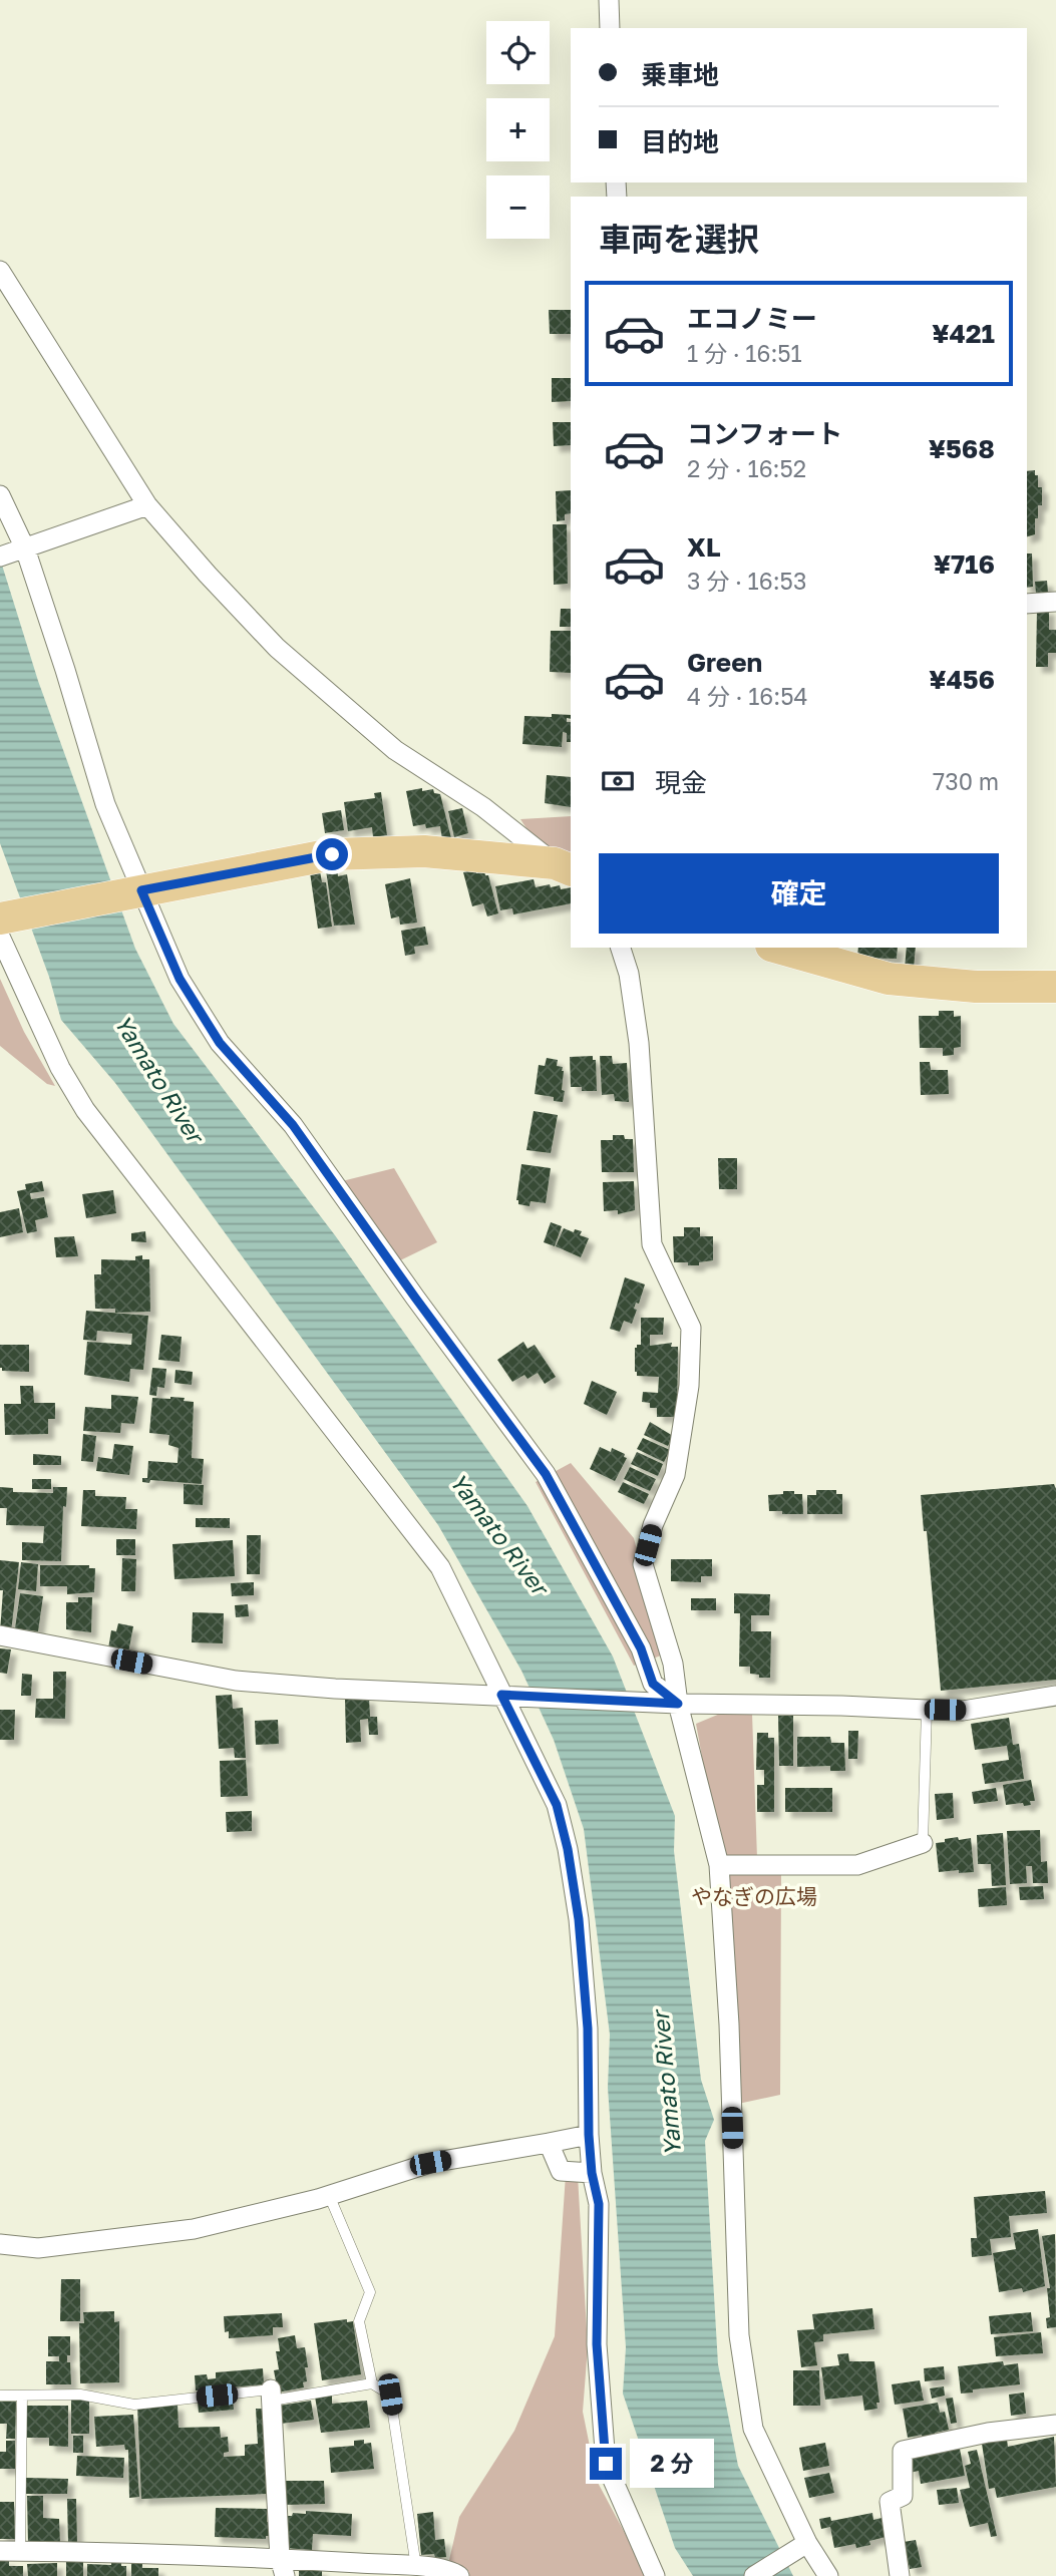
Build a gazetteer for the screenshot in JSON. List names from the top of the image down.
{
  "water": ["Yamato River"],
  "parks": ["やなぎの広場"],
  "page": {
    "map_buttons": ["+", "−"],
    "banner": ["乗車地", "目的地"],
    "heading": "車両を選択",
    "list": [
      {
        "name": "エコノミー",
        "note": "1 分 · 16:51",
        "value": "¥421"
      },
      {
        "name": "コンフォート",
        "note": "2 分 · 16:52",
        "value": "¥568"
      },
      {
        "name": "XL",
        "note": "3 分 · 16:53",
        "value": "¥716"
      },
      {
        "name": "Green",
        "note": "4 分 · 16:54",
        "value": "¥456"
      }
    ],
    "pay": ["現金", "730 m"],
    "buttons": "確定",
    "bubble": "2 分"
  }
}
